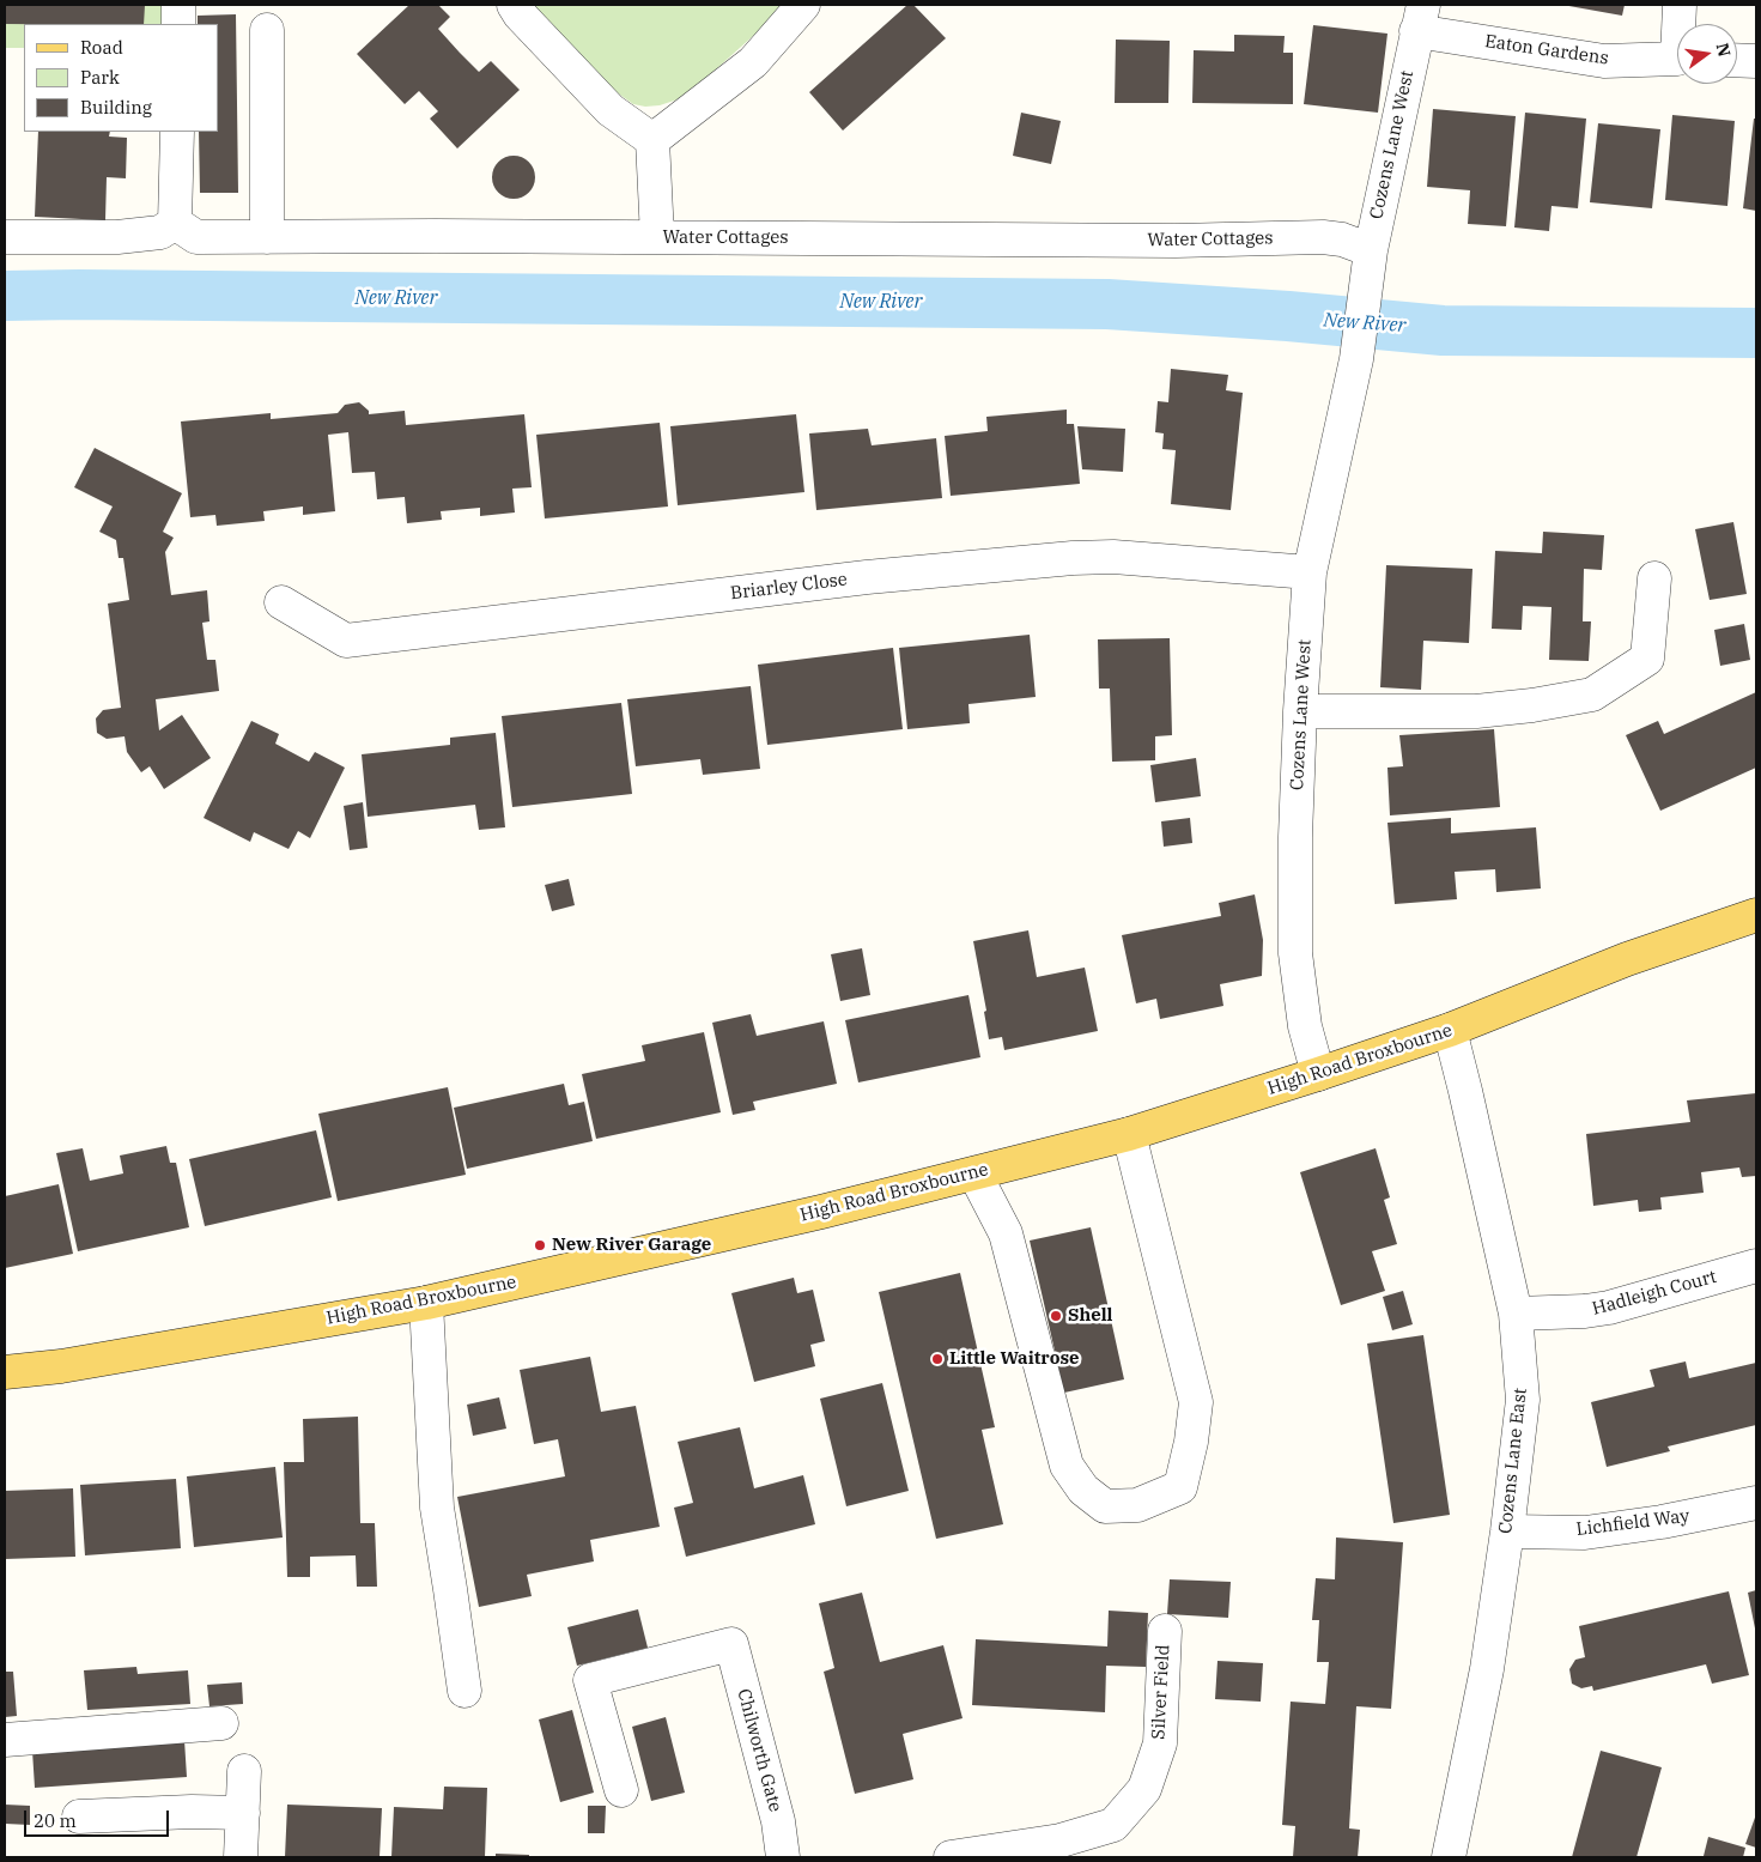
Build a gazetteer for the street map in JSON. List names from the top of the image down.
{
  "streets": {
    "main road": ["High Road Broxbourne"],
    "street": [
      "Eaton Gardens",
      "Cozens Lane West",
      "Water Cottages",
      "Briarley Close",
      "Hadleigh Court",
      "Cozens Lane East",
      "Lichfield Way",
      "Silver Field",
      "Chilworth Gate"
    ]
  },
  "crossings": [
    ["Eaton Gardens", "Cozens Lane West"],
    ["Cozens Lane West", "Water Cottages"],
    ["Cozens Lane West", "Briarley Close"],
    ["Cozens Lane West", "High Road Broxbourne"],
    ["High Road Broxbourne", "Cozens Lane East"],
    ["Hadleigh Court", "Cozens Lane East"],
    ["Cozens Lane East", "Lichfield Way"]
  ],
  "water": ["New River"],
  "places": ["New River Garage", "Shell", "Little Waitrose"],
  "legend": ["Road", "Park", "Building"],
  "scale_bar": "20 m",
  "north": "right"
}
